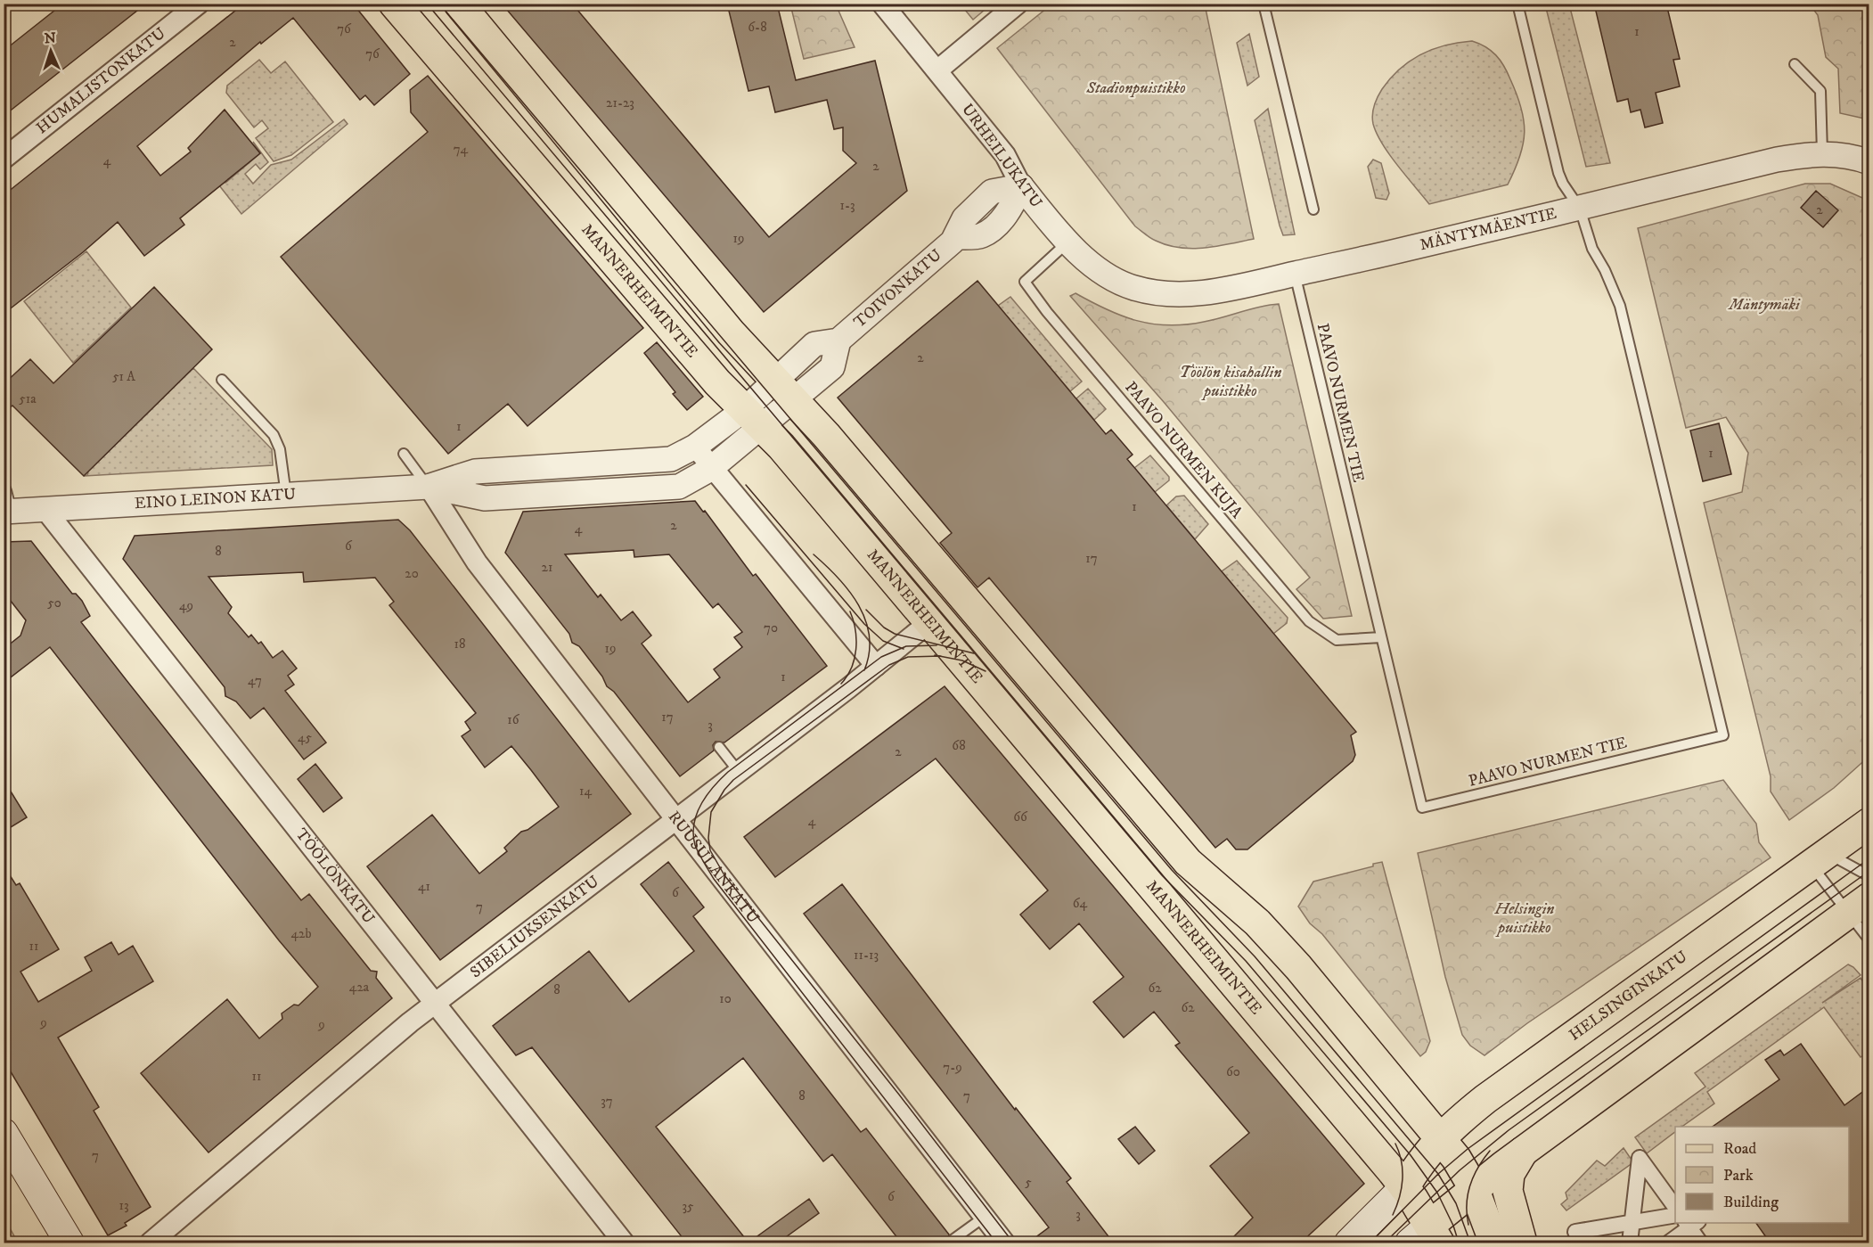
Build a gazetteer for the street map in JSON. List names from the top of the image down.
{
  "streets": {
    "main road": ["MANNERHEIMINTIE", "HELSINGINKATU"],
    "street": [
      "HUMALISTONKATU",
      "URHEILUKATU",
      "MÄNTYMÄENTIE",
      "TOIVONKATU",
      "EINO LEINON KATU",
      "RUUSULANKATU",
      "TÖÖLÖNKATU",
      "SIBELIUKSENKATU"
    ],
    "lane": ["PAAVO NURMEN TIE", "PAAVO NURMEN KUJA"]
  },
  "crossings": [
    ["URHEILUKATU", "MÄNTYMÄENTIE"],
    ["URHEILUKATU", "TOIVONKATU"],
    ["URHEILUKATU", "PAAVO NURMEN KUJA"],
    ["MÄNTYMÄENTIE", "PAAVO NURMEN TIE"],
    ["TOIVONKATU", "MANNERHEIMINTIE"],
    ["TOIVONKATU", "EINO LEINON KATU"],
    ["MANNERHEIMINTIE", "EINO LEINON KATU"],
    ["MANNERHEIMINTIE", "SIBELIUKSENKATU"],
    ["MANNERHEIMINTIE", "HELSINGINKATU"],
    ["PAAVO NURMEN TIE", "PAAVO NURMEN KUJA"],
    ["EINO LEINON KATU", "RUUSULANKATU"],
    ["EINO LEINON KATU", "TÖÖLÖNKATU"],
    ["RUUSULANKATU", "SIBELIUKSENKATU"],
    ["TÖÖLÖNKATU", "SIBELIUKSENKATU"]
  ],
  "parks": [
    "Stadionpuistikko",
    "Mäntymäki",
    "Töölön kisahallin puistikko",
    "Helsingin puistikko"
  ],
  "house_numbers": [
    "6-8",
    "76",
    "1",
    "2",
    "76",
    "21-23",
    "74",
    "4",
    "2",
    "1-3",
    "2",
    "19",
    "2",
    "51 A",
    "51a",
    "1",
    "1",
    "1",
    "2",
    "4",
    "6",
    "8",
    "17",
    "21",
    "20",
    "50",
    "49",
    "70",
    "18",
    "19",
    "1",
    "47",
    "17",
    "16",
    "3",
    "45",
    "68",
    "2",
    "14",
    "66",
    "4",
    "41",
    "6",
    "64",
    "7",
    "42b",
    "11",
    "11-13",
    "42a",
    "62",
    "8",
    "10",
    "62",
    "9",
    "9",
    "7-9",
    "60",
    "11",
    "8",
    "7",
    "37",
    "7",
    "5",
    "6",
    "13",
    "35",
    "3"
  ],
  "legend": ["Road", "Park", "Building"],
  "north": "top"
}
